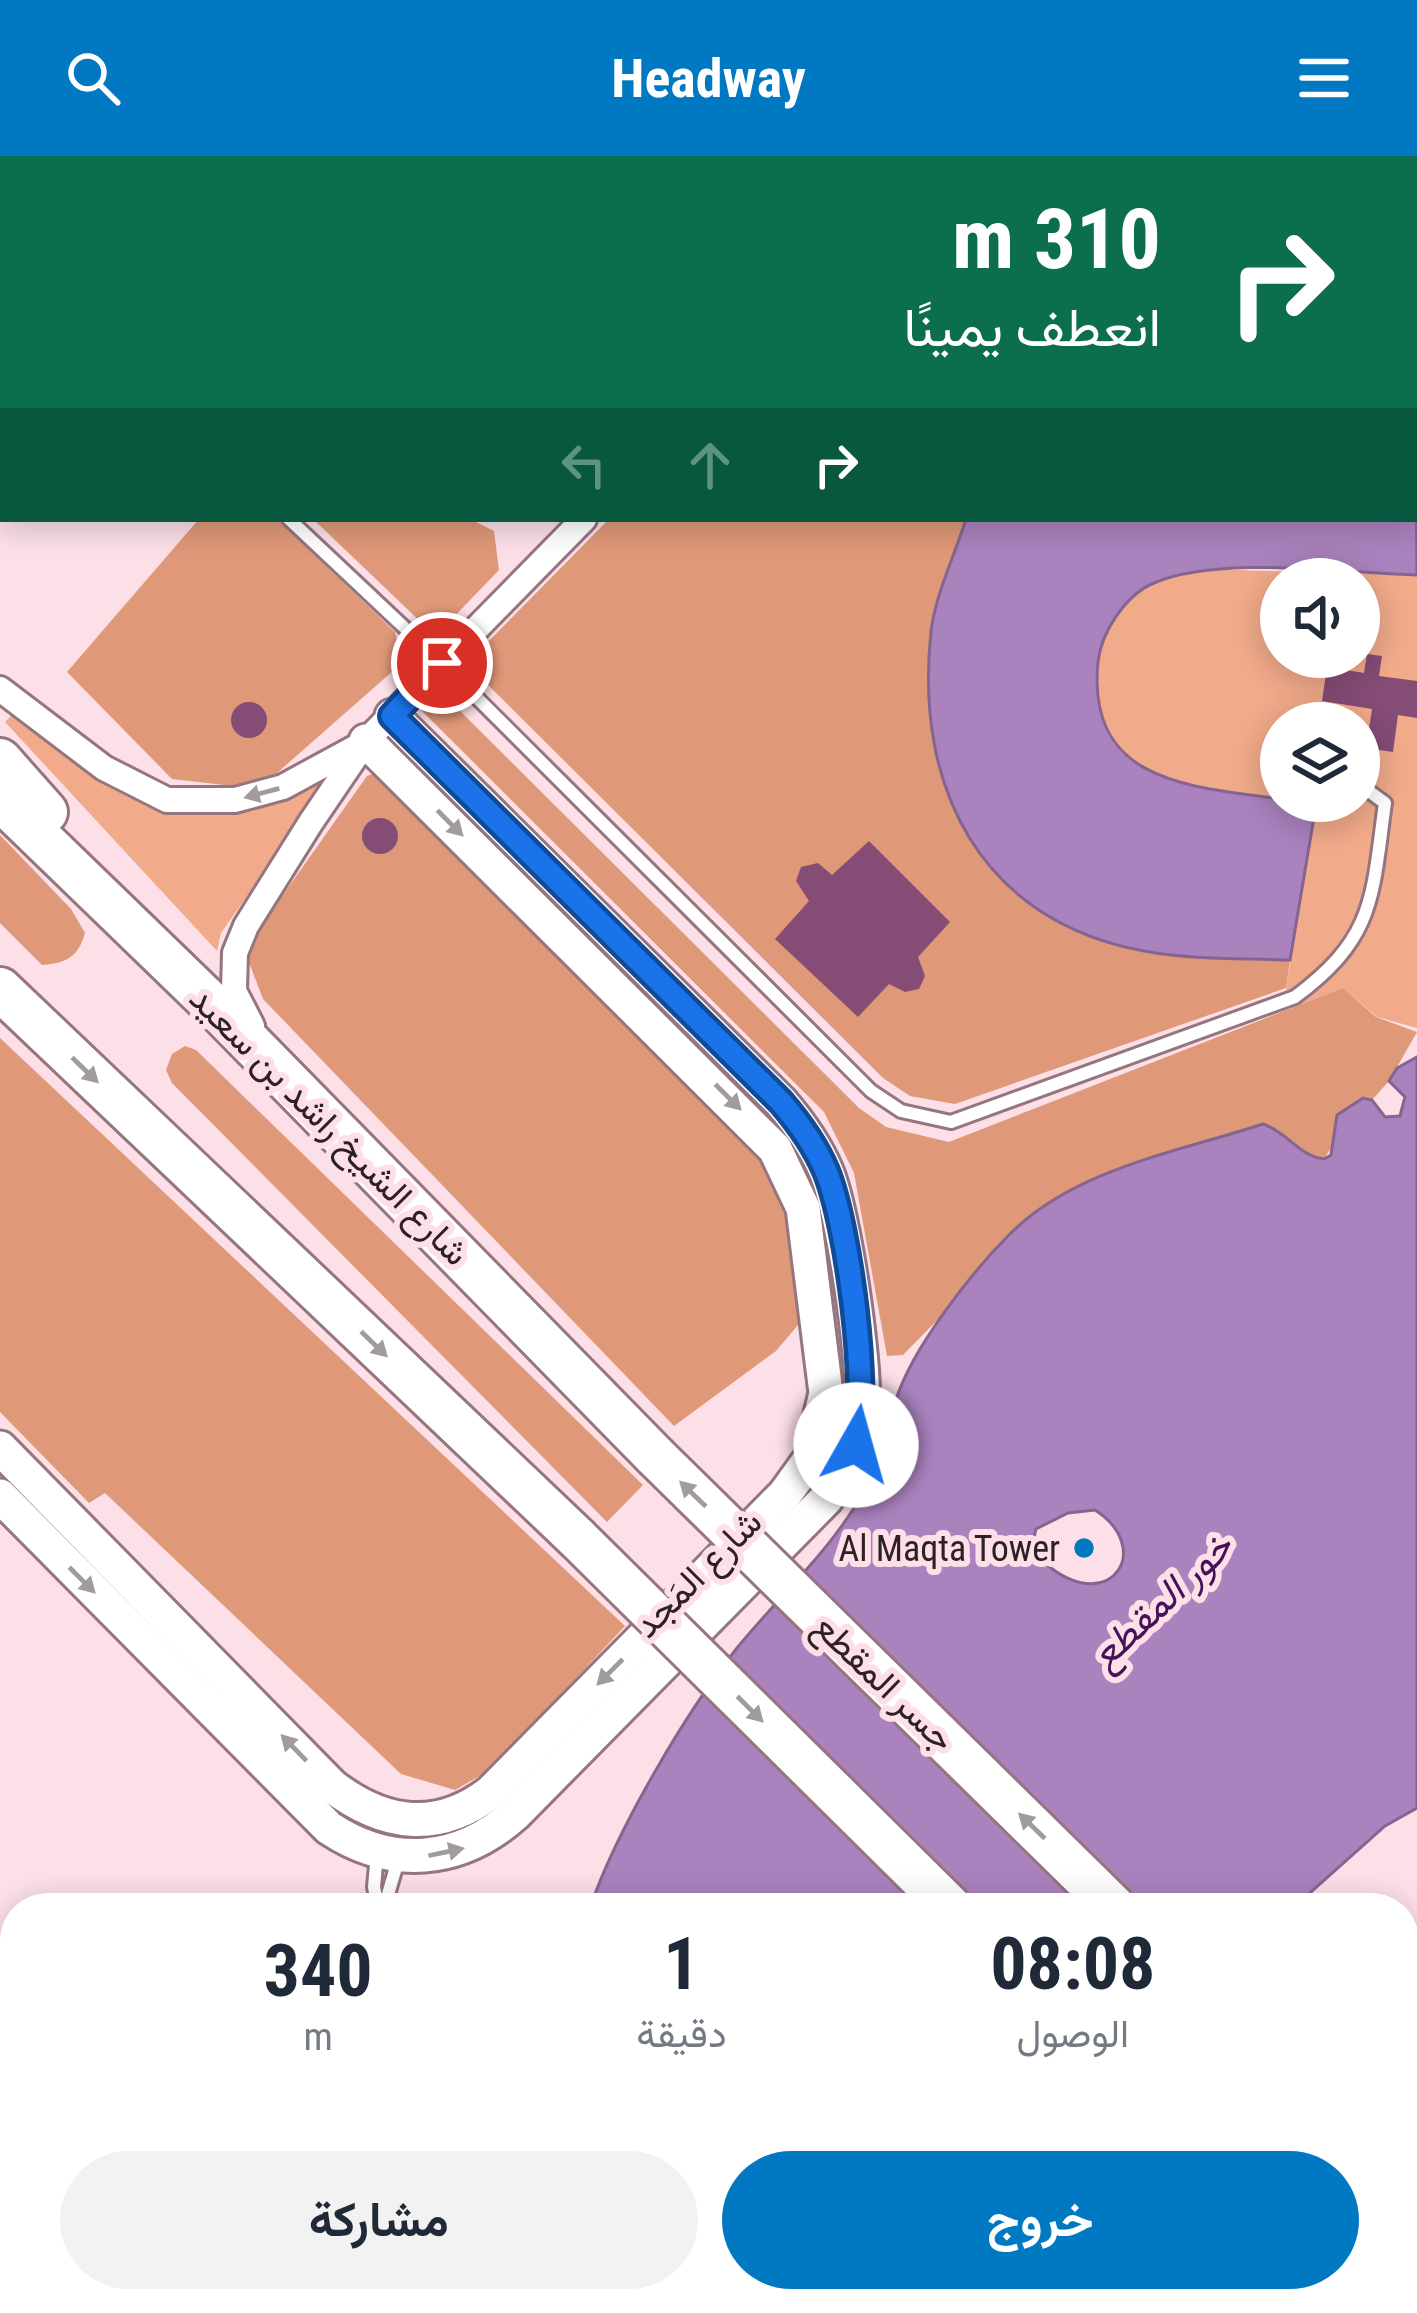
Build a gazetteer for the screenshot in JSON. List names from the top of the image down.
{
  "streets": {
    "highway": ["شارع الشيخ راشد بن سعيد", "جسر المقطع"],
    "street": ["شارع المَجد"]
  },
  "crossings": [
    ["شارع الشيخ راشد بن سعيد", "جسر المقطع"]
  ],
  "water": ["خور المقطع"],
  "places": ["Al Maqta Tower"],
  "page": {
    "header": "Headway",
    "turn": ["310 m", "انعطف يمينًا"],
    "eta": [
      "08:08",
      "الوصول",
      "1",
      "دقيقة",
      "340",
      "m"
    ],
    "buttons": ["خروج", "مشاركة"]
  }
}
